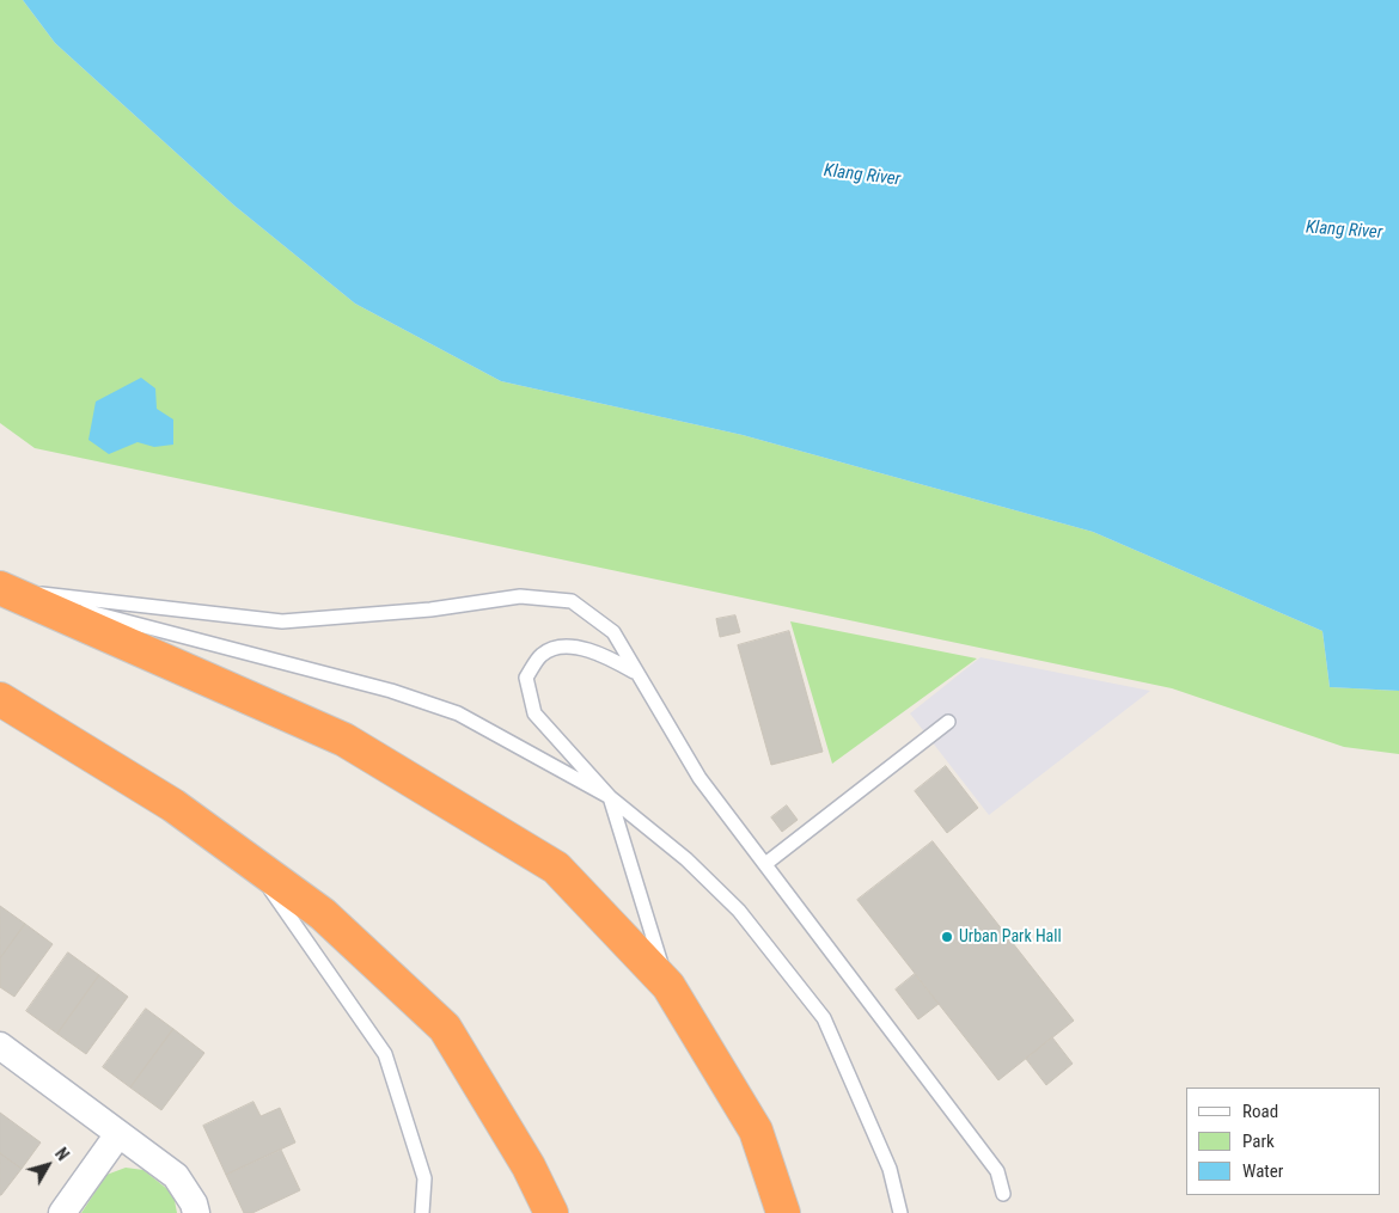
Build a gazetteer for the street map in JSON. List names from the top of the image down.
{
  "water": ["Klang River"],
  "places": ["Urban Park Hall"],
  "legend": ["Road", "Park", "Water"],
  "north": "top right"
}
